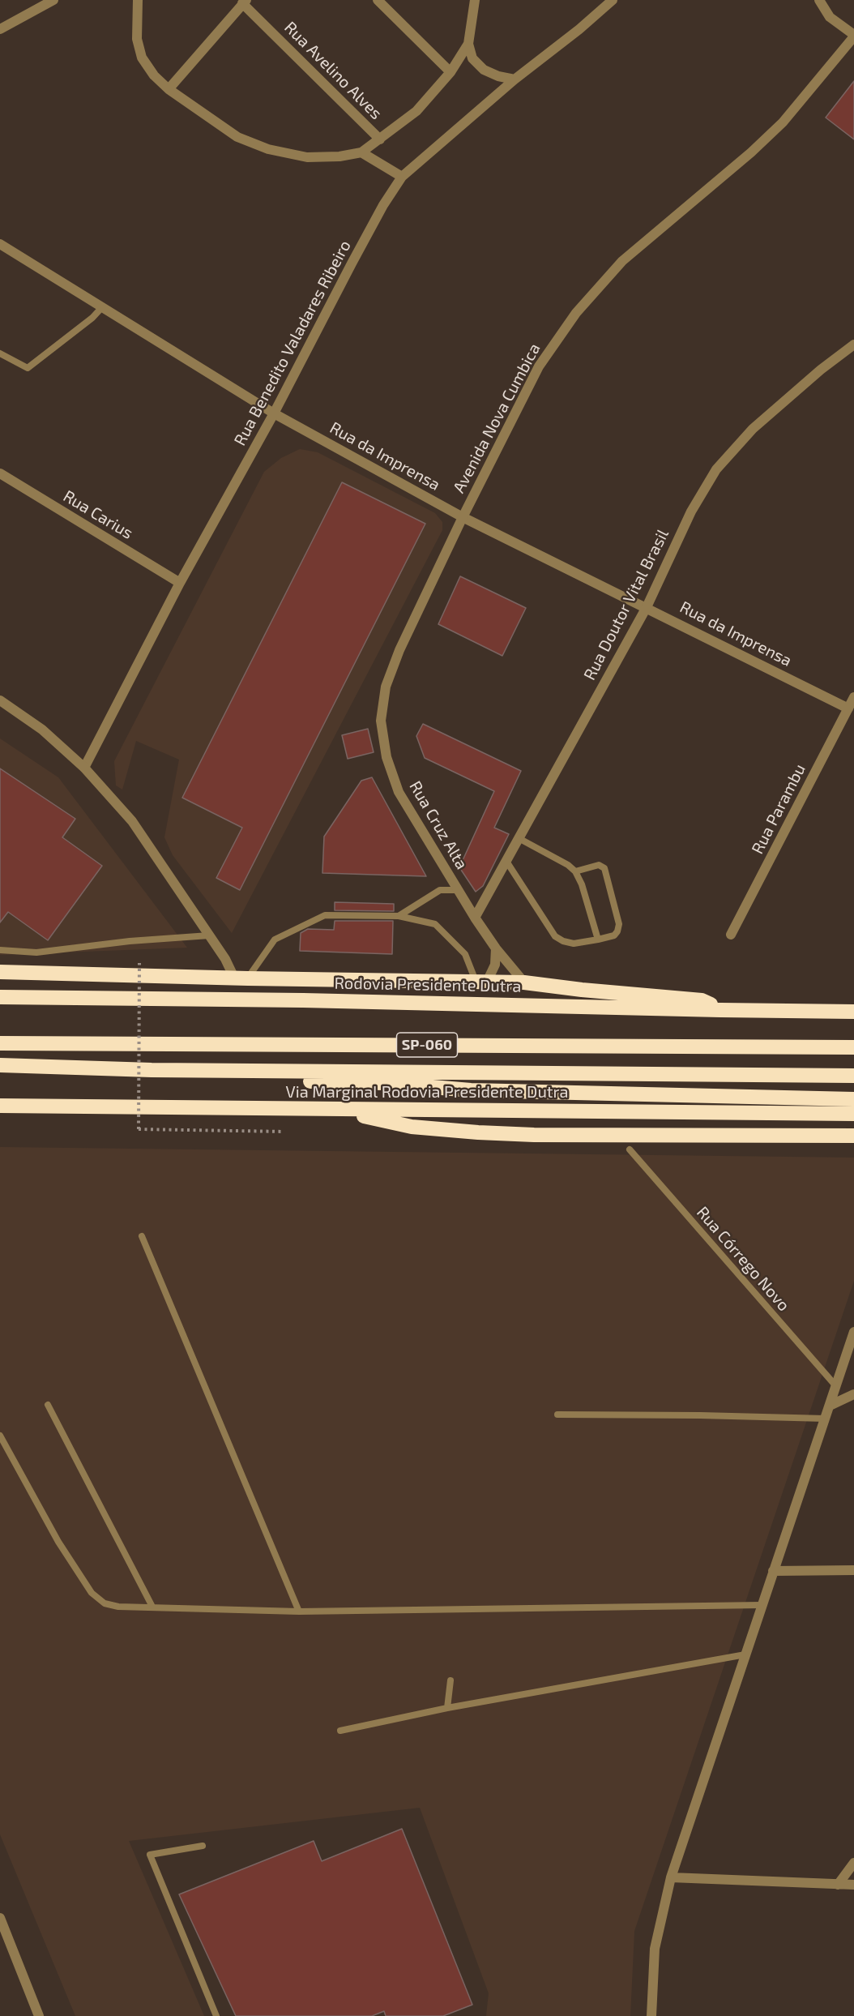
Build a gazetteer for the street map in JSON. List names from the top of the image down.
{
  "streets": {
    "highway": ["Rodovia Presidente Dutra", "SP-060", "Via Marginal Rodovia Presidente Dutra"],
    "street": [
      "Rua Avelino Alves",
      "Rua Benedito Valadares Ribeiro",
      "Avenida Nova Cumbica",
      "Rua da Imprensa",
      "Rua Carius",
      "Rua Doutor Vital Brasil",
      "Rua Parambu",
      "Rua Cruz Alta"
    ],
    "lane": ["Rua Córrego Novo"]
  },
  "crossings": [
    ["Rua Benedito Valadares Ribeiro", "Rua da Imprensa"],
    ["Rua Benedito Valadares Ribeiro", "Rua Carius"],
    ["Avenida Nova Cumbica", "Rua da Imprensa"],
    ["Avenida Nova Cumbica", "Rua Cruz Alta"],
    ["Rua da Imprensa", "Rua Doutor Vital Brasil"],
    ["Rua da Imprensa", "Rua Parambu"],
    ["Rua Doutor Vital Brasil", "Rua Cruz Alta"]
  ]
}
